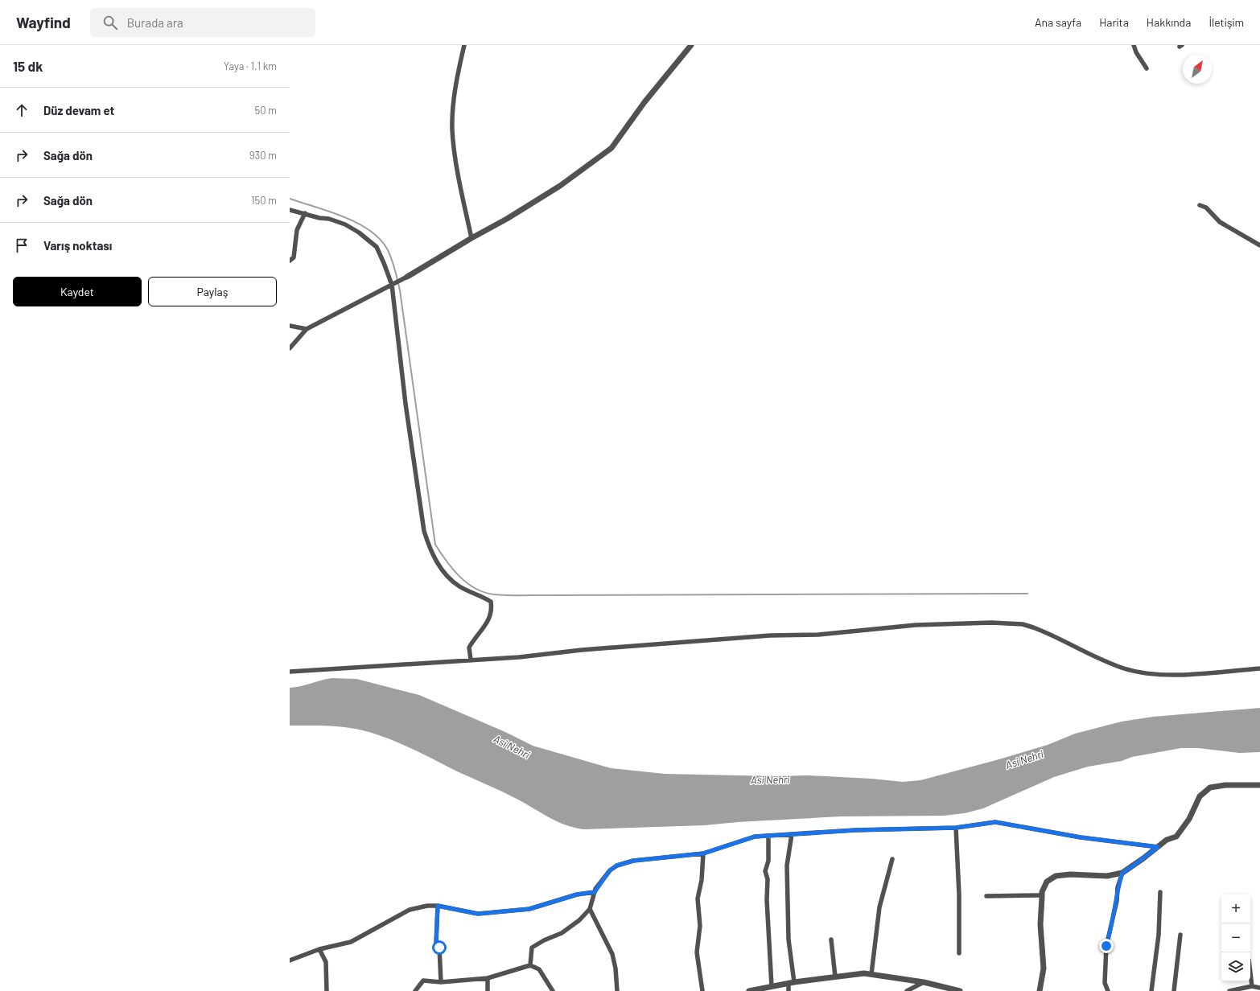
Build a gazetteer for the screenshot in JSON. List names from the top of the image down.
{
  "water": ["Asi Nehri"],
  "north": "top right",
  "page": {
    "header": "Wayfind",
    "search": "Burada ara",
    "nav": [
      "Ana sayfa",
      "Harita",
      "Hakkında",
      "İletişim"
    ],
    "heading": ["15 dk", "Yaya · 1.1 km"],
    "list": [
      ["Düz devam et", "50 m"],
      ["Sağa dön", "930 m"],
      ["Sağa dön", "150 m"],
      "Varış noktası"
    ],
    "buttons": ["Kaydet", "Paylaş"],
    "map_buttons": ["+", "−"]
  }
}
